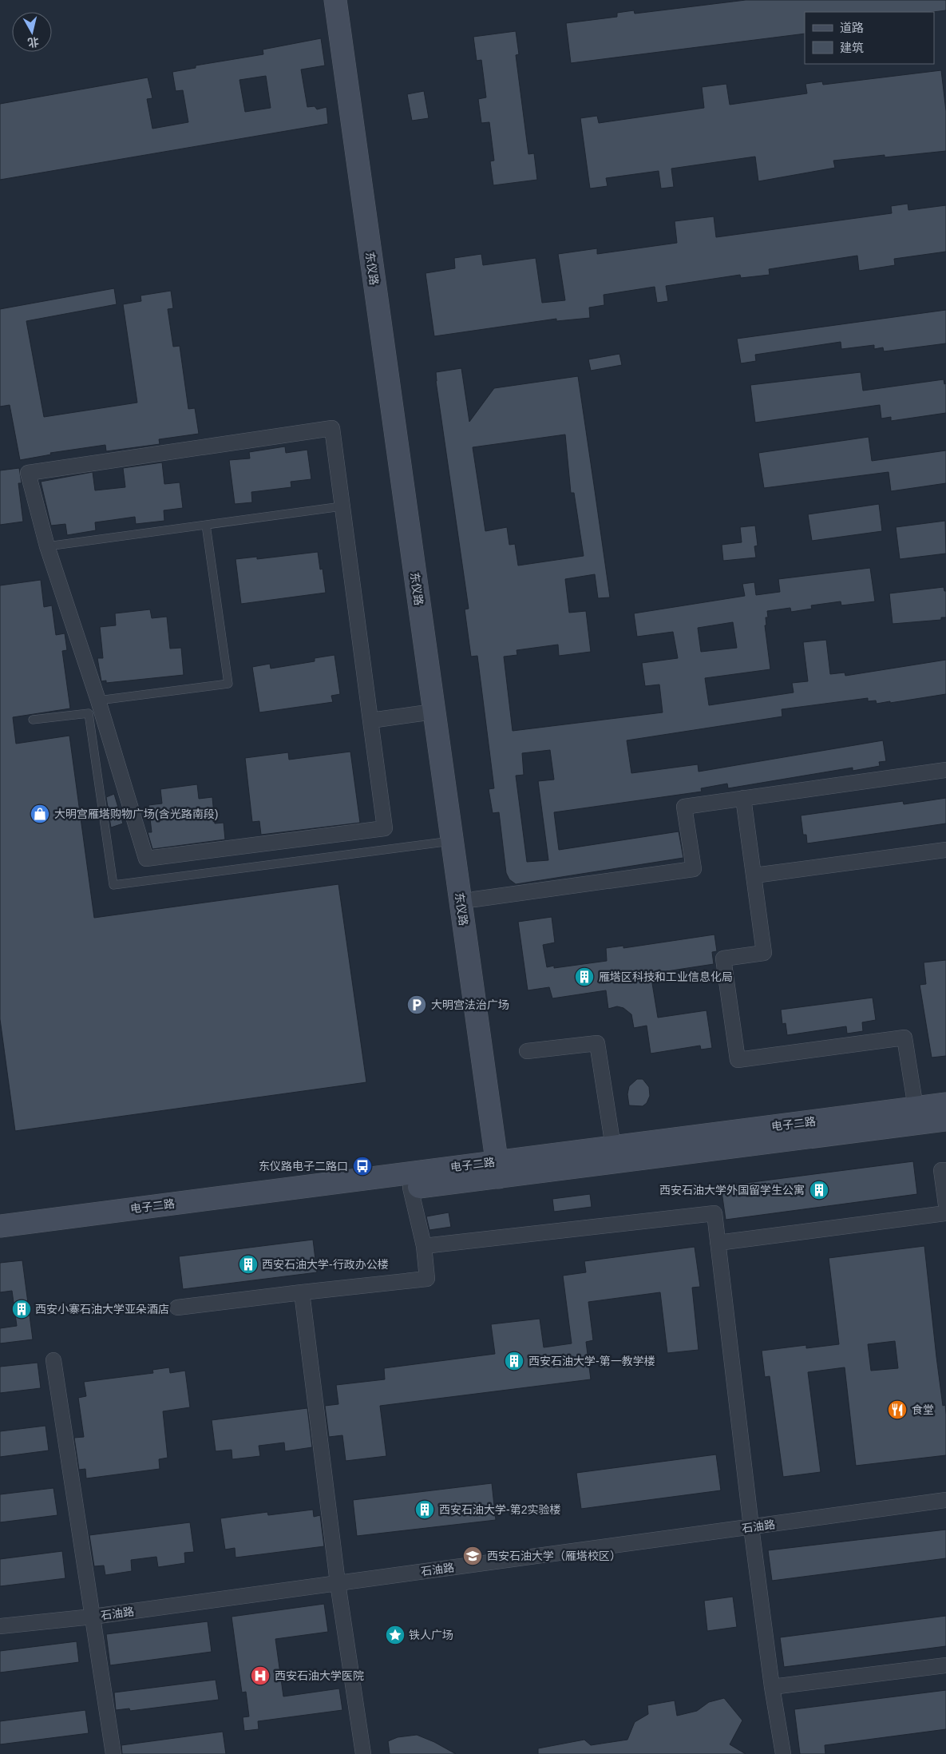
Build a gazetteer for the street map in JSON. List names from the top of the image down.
{
  "streets": {
    "main road": ["东仪路", "电子二路"],
    "street": ["石油路"]
  },
  "crossings": [
    ["东仪路", "电子二路"]
  ],
  "places": {
    "shop": ["大明宫雁塔购物广场(含光路南段)"],
    "building": [
      "雁塔区科技和工业信息化局",
      "西安石油大学外国留学生公寓",
      "西安石油大学-行政办公楼",
      "西安小寨石油大学亚朵酒店",
      "西安石油大学-第一教学楼",
      "西安石油大学-第2实验楼"
    ],
    "parking": ["大明宫法治广场"],
    "bus stop": ["东仪路电子二路口"],
    "restaurant": ["食堂"],
    "school or university": ["西安石油大学（雁塔校区）"],
    "place": ["铁人广场"],
    "hospital": ["西安石油大学医院"]
  },
  "legend": ["道路", "建筑"],
  "north": "bottom"
}
